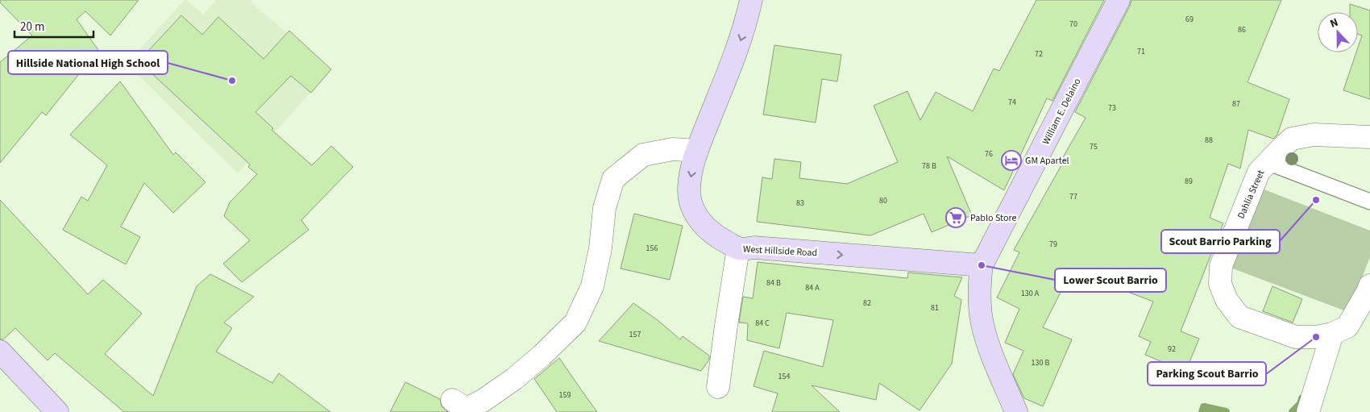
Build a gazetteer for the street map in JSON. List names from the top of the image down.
{
  "streets": {
    "street": ["William E. Delaino", "Dahlia Street", "West Hillside Road"]
  },
  "crossings": [
    ["William E. Delaino", "West Hillside Road"]
  ],
  "places": {
    "other": [
      "Hillside National High School",
      "Scout Barrio Parking",
      "Lower Scout Barrio",
      "Parking Scout Barrio"
    ],
    "hotel": ["GM Apartel"],
    "supermarket": ["Pablo Store"]
  },
  "house_numbers": [
    "69",
    "70",
    "86",
    "71",
    "72",
    "74",
    "87",
    "73",
    "88",
    "75",
    "76",
    "78 B",
    "89",
    "77",
    "80",
    "83",
    "79",
    "156",
    "84 B",
    "84 A",
    "130 A",
    "82",
    "81",
    "84 C",
    "157",
    "92",
    "130 B",
    "154",
    "159"
  ],
  "scale_bar": "20 m",
  "north": "top"
}
